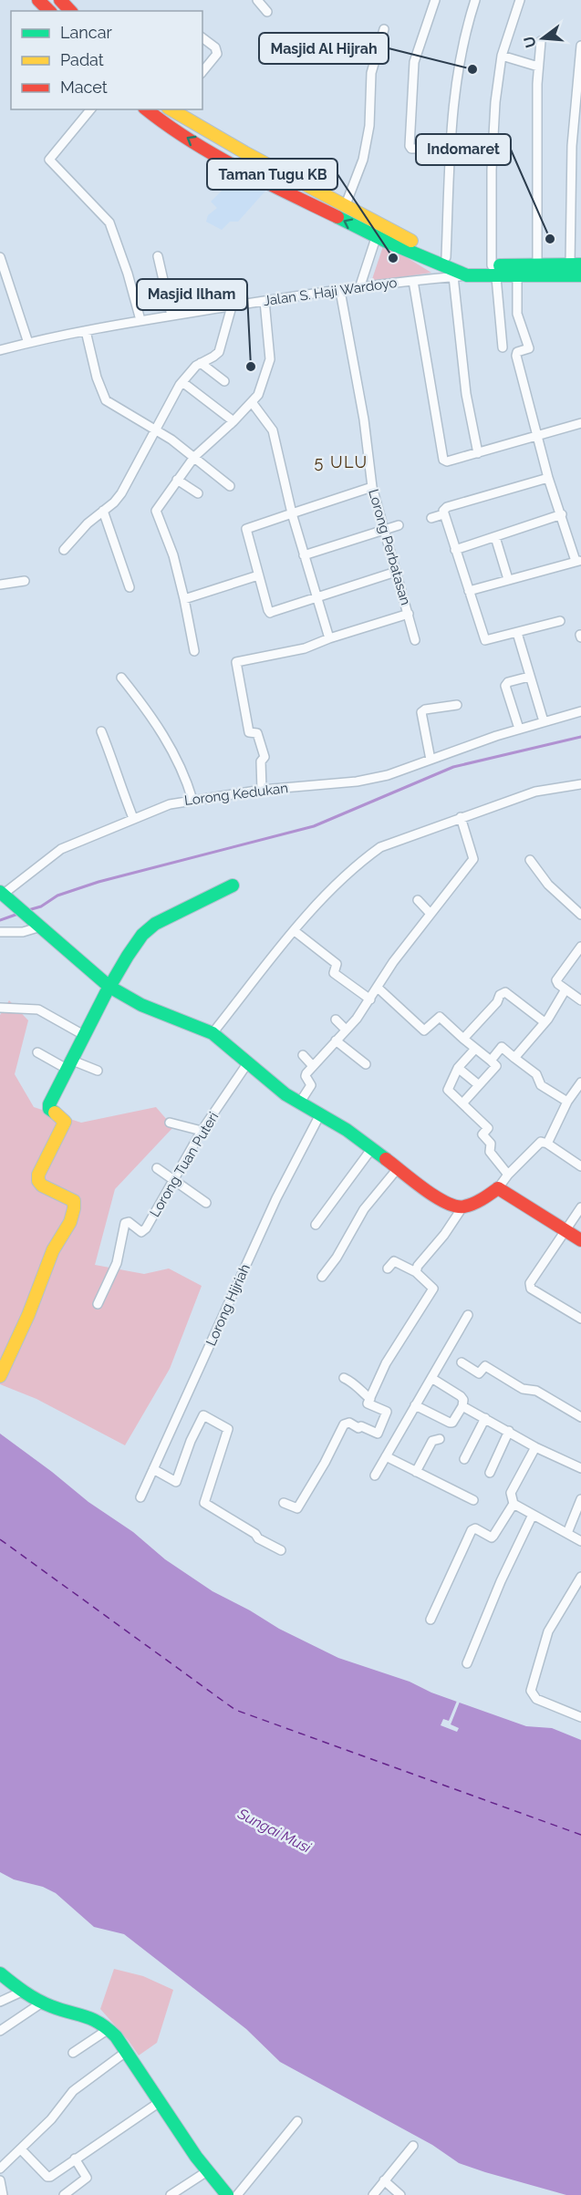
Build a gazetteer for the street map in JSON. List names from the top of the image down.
{
  "streets": {
    "street": [
      "Jalan S. Haji Wardoyo",
      "Lorong Perbatasan",
      "Lorong Kedukan",
      "Lorong Tuan Puteri",
      "Lorong Hijriah"
    ]
  },
  "crossings": [
    ["Jalan S. Haji Wardoyo", "Lorong Perbatasan"]
  ],
  "districts": ["5 ULU"],
  "water": ["Sungai Musi"],
  "places": [
    "Masjid Al Hijrah",
    "Indomaret",
    "Taman Tugu KB",
    "Masjid Ilham"
  ],
  "legend": ["Lancar", "Padat", "Macet"],
  "north": "left"
}
